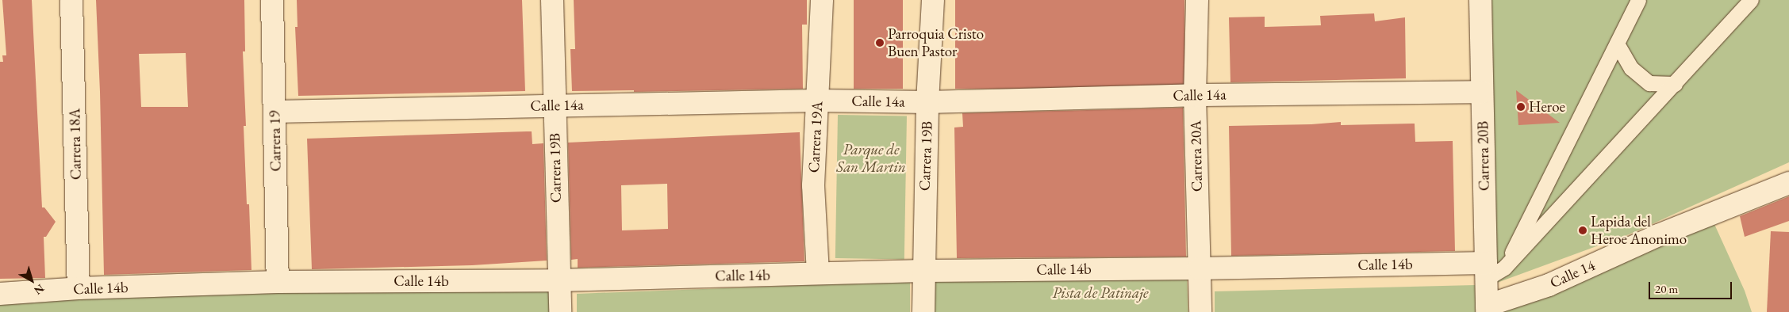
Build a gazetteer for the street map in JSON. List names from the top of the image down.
{
  "streets": {
    "street": [
      "Calle 14a",
      "Carrera 19A",
      "Carrera 19",
      "Carrera 18A",
      "Carrera 19B",
      "Carrera 20A",
      "Carrera 20B",
      "Calle 14b",
      "Calle 14"
    ]
  },
  "crossings": [
    ["Calle 14a", "Carrera 19A"],
    ["Calle 14a", "Carrera 19"],
    ["Calle 14a", "Carrera 19B"],
    ["Calle 14a", "Carrera 20A"],
    ["Calle 14a", "Carrera 20B"],
    ["Carrera 19A", "Calle 14b"],
    ["Carrera 19", "Calle 14b"],
    ["Carrera 18A", "Calle 14b"],
    ["Carrera 19B", "Calle 14b"],
    ["Carrera 20A", "Calle 14b"],
    ["Carrera 20B", "Calle 14b"],
    ["Carrera 20B", "Calle 14"]
  ],
  "parks": ["Parque de San Martin", "Pista de Patinaje"],
  "places": ["Parroquia Cristo Buen Pastor", "Heroe", "Lapida del Heroe Anonimo"],
  "scale_bar": "20 m",
  "north": "bottom right"
}
